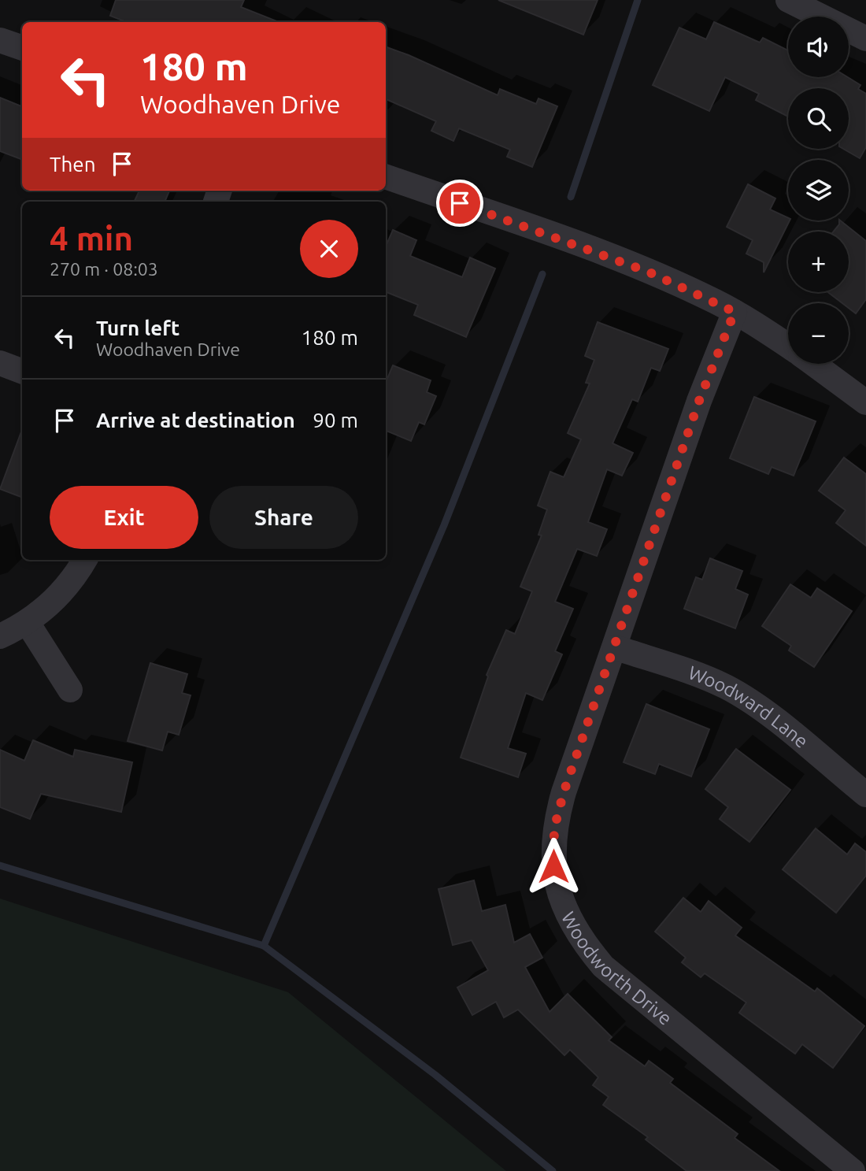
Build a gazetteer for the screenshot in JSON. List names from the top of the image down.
{
  "streets": {
    "street": ["Woodward Lane", "Woodworth Drive"]
  },
  "crossings": [
    ["Woodward Lane", "Woodworth Drive"]
  ],
  "page": {
    "map_buttons": ["+", "−"],
    "turn": ["180 m", "Woodhaven Drive"],
    "then": "Then",
    "heading": ["4 min", "270 m · 08:03"],
    "list": [
      {
        "name": "Turn left",
        "note": "Woodhaven Drive",
        "value": "180 m"
      },
      {
        "name": "Arrive at destination",
        "value": "90 m"
      }
    ],
    "buttons": ["Exit", "Share"]
  }
}
